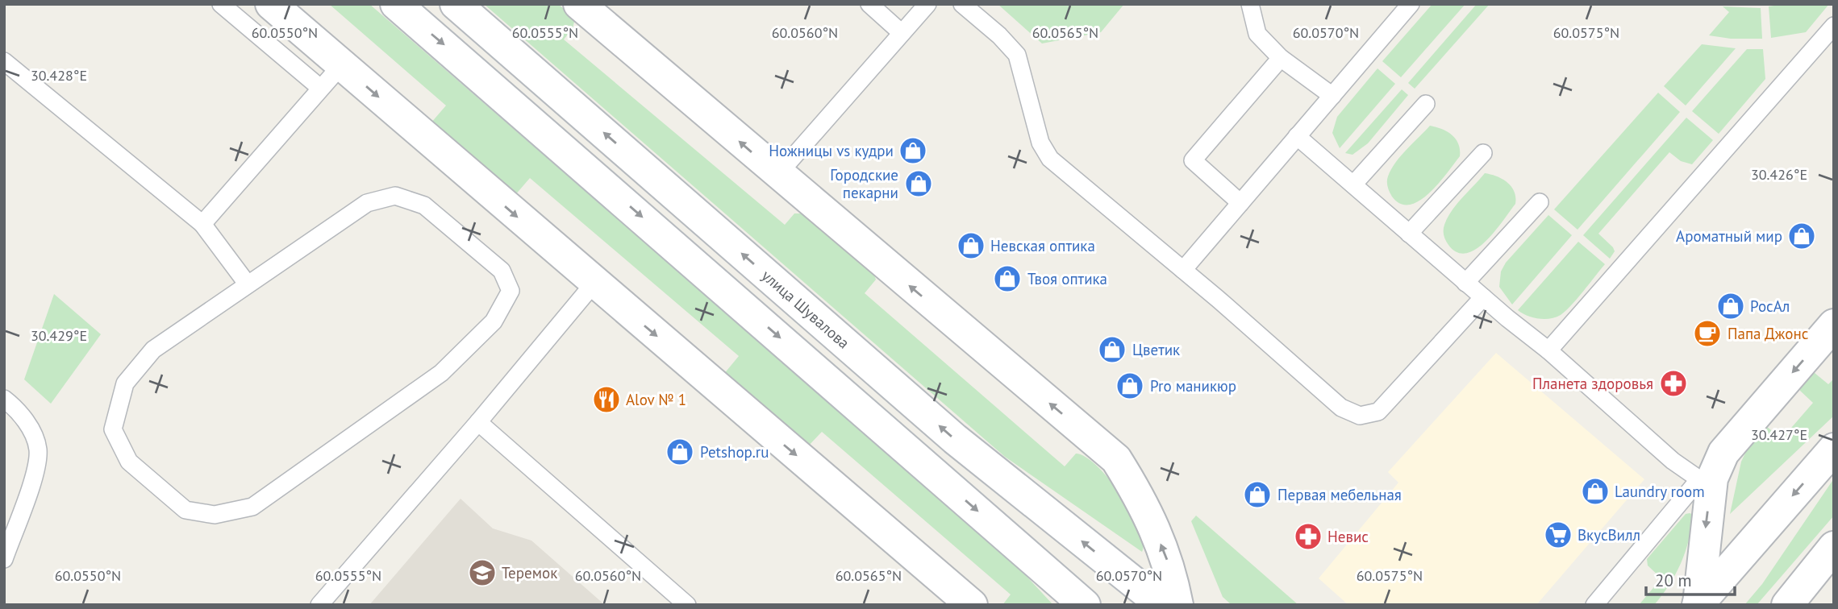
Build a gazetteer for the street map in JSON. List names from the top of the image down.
{
  "streets": {
    "street": ["улица Шувалова"]
  },
  "places": {
    "shop": [
      "Ножницы vs кудри",
      "Городские пекарни",
      "Ароматный мир",
      "Невская оптика",
      "Твоя оптика",
      "РосАл",
      "Цветик",
      "Pro маникюр",
      "Petshop.ru",
      "Laundry room",
      "Первая мебельная"
    ],
    "cafe": ["Папа Джонс"],
    "pharmacy": ["Планета здоровья", "Невис"],
    "restaurant": ["Alov № 1"],
    "supermarket": ["ВкусВилл"],
    "school or university": ["Теремок"]
  },
  "scale_bar": "20 m",
  "coordinates": [
    "60.0550°N",
    "60.0555°N",
    "60.0560°N",
    "60.0575°N",
    "60.0565°N",
    "60.0570°N",
    "30.428°E",
    "30.426°E",
    "30.429°E",
    "30.427°E"
  ]
}
